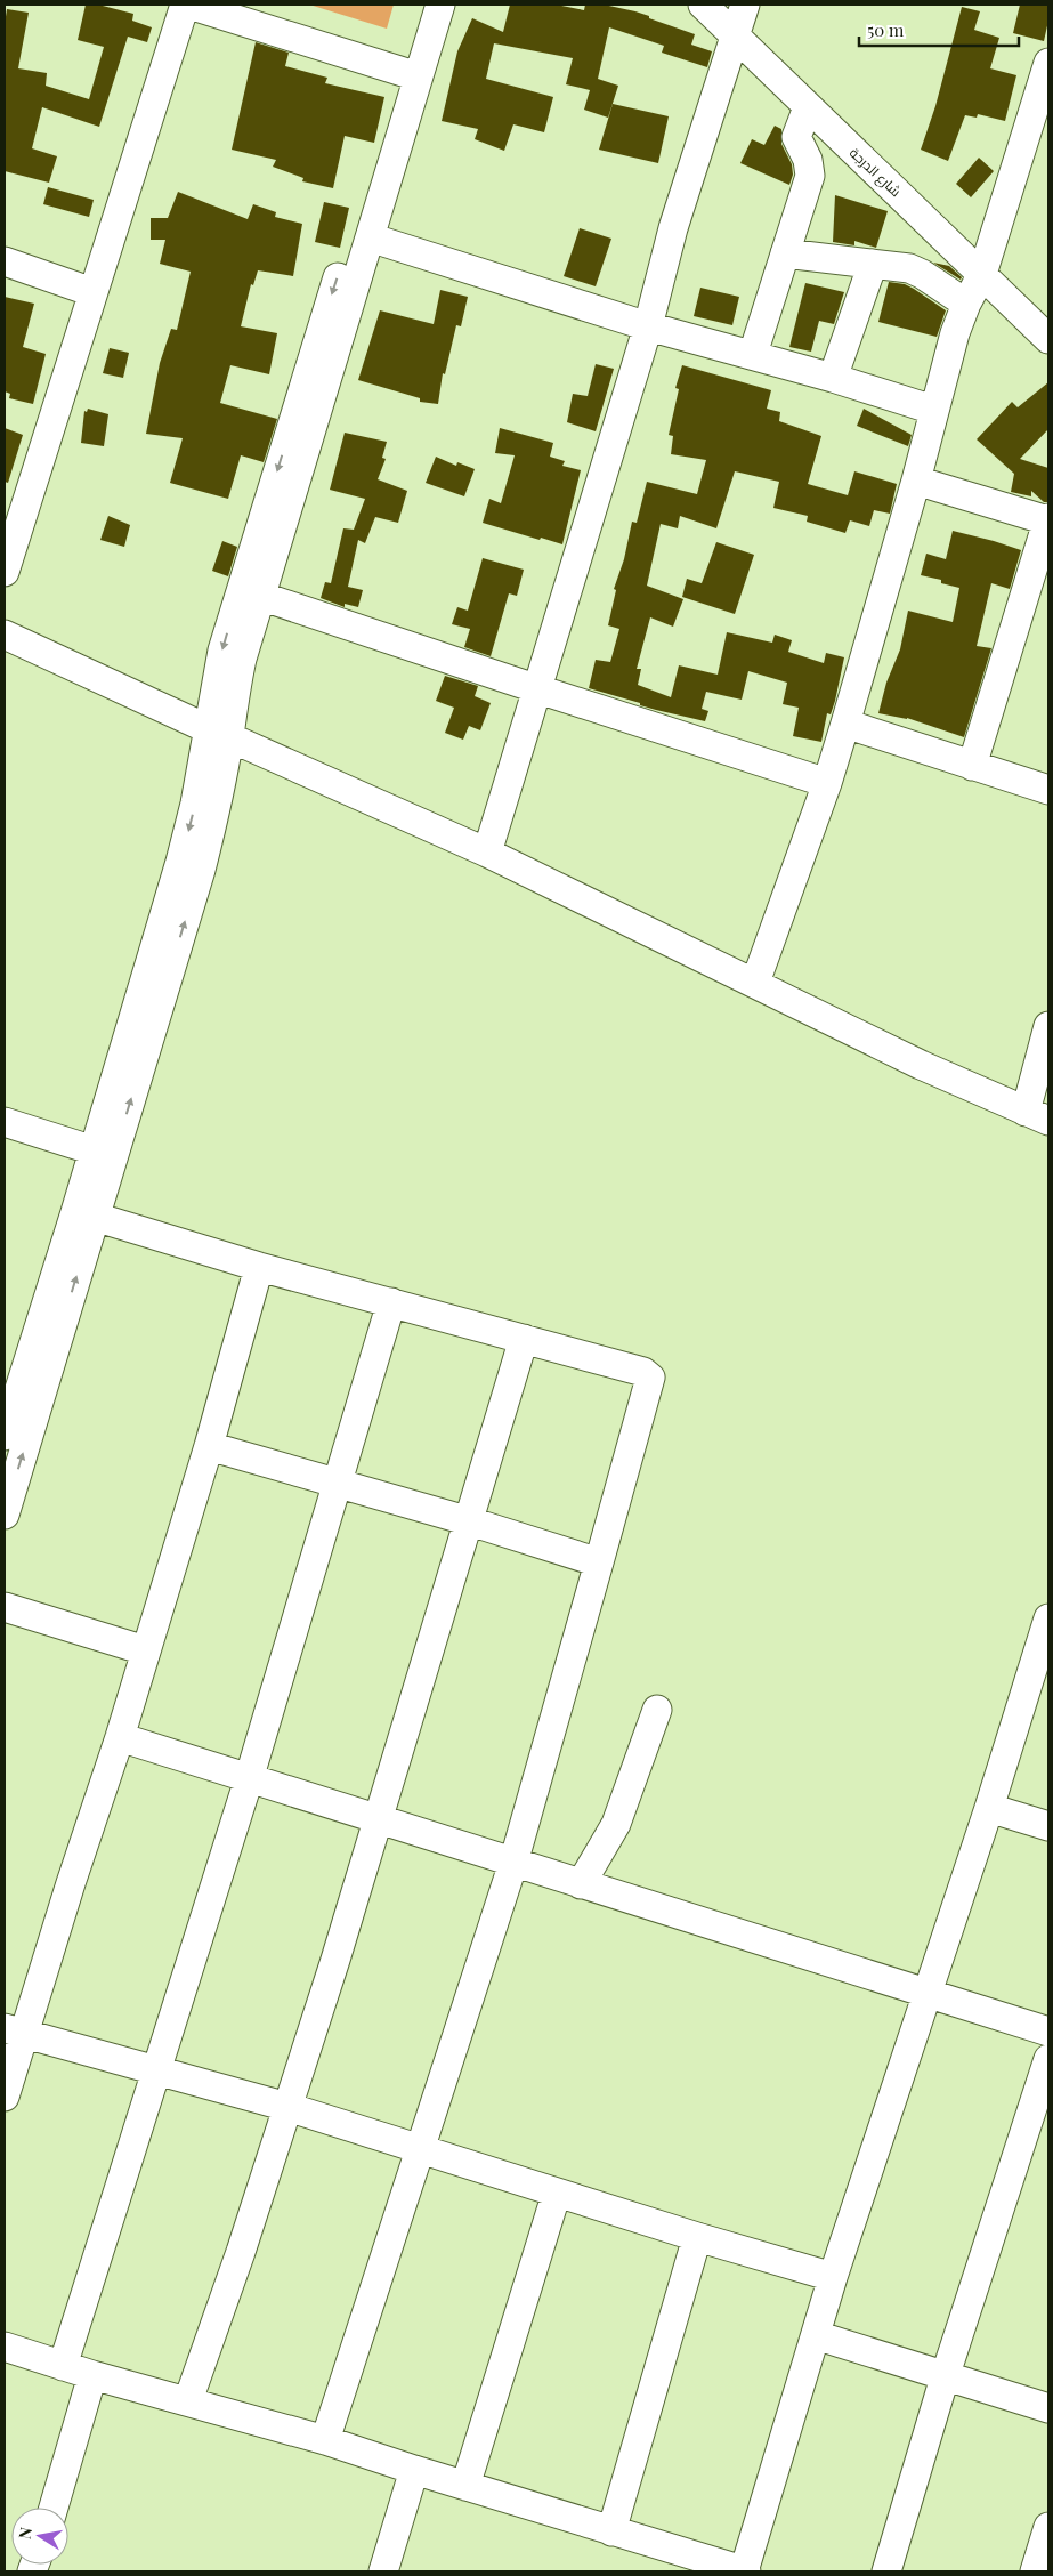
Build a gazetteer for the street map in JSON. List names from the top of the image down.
{
  "streets": {
    "street": ["شارع الدرجة"]
  },
  "scale_bar": "50 m",
  "north": "left"
}
